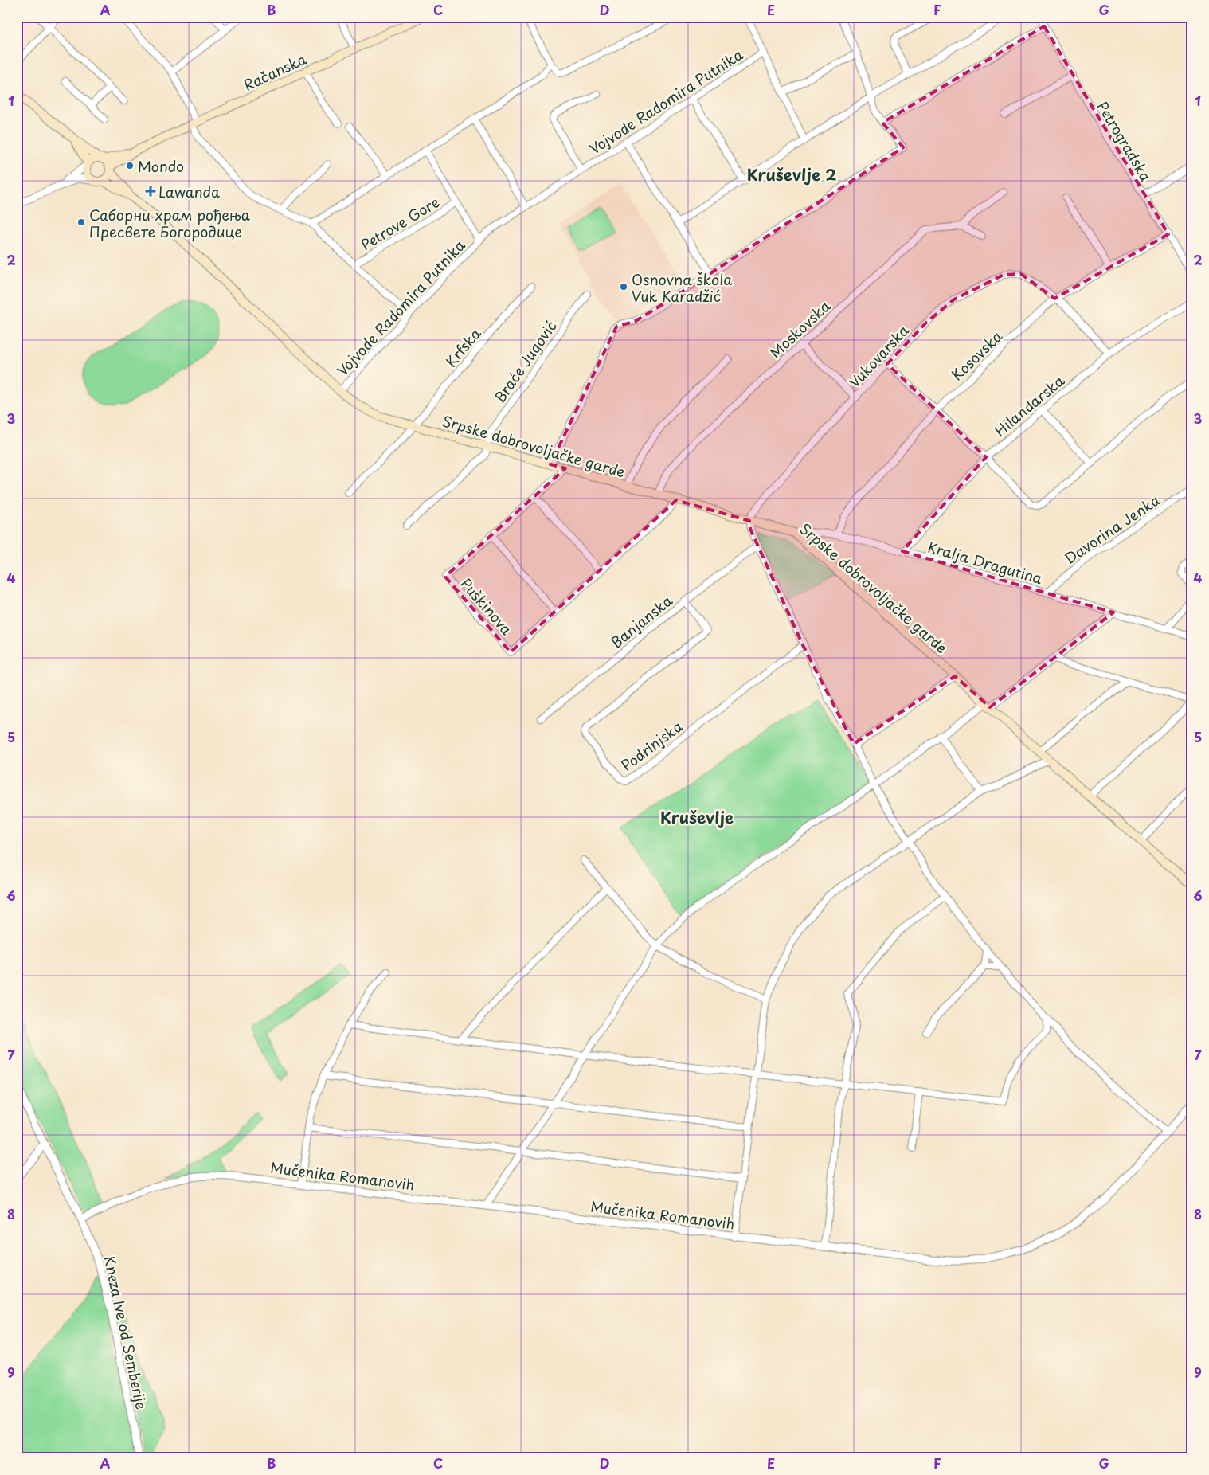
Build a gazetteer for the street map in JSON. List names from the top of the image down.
{
  "streets": {
    "main road": ["Račanska", "Srpske dobrovoljačke garde"],
    "street": [
      "Vojvode Radomira Putnika",
      "Petrogradska",
      "Petrove Gore",
      "Moskovska",
      "Krfska",
      "Kosovska",
      "Vukovarska",
      "Braće Jugović",
      "Hilandarska",
      "Davorina Jenka",
      "Kralja Dragutina",
      "Puškinova",
      "Banjanska",
      "Podrinjska",
      "Mučenika Romanovih",
      "Kneza Ive od Semberije"
    ]
  },
  "crossings": [
    ["Račanska", "Petrove Gore"],
    ["Vojvode Radomira Putnika", "Petrove Gore"],
    ["Vojvode Radomira Putnika", "Srpske dobrovoljačke garde"],
    ["Petrogradska", "Kosovska"],
    ["Moskovska", "Srpske dobrovoljačke garde"],
    ["Krfska", "Srpske dobrovoljačke garde"],
    ["Kosovska", "Vukovarska"],
    ["Kosovska", "Kralja Dragutina"],
    ["Vukovarska", "Hilandarska"],
    ["Vukovarska", "Srpske dobrovoljačke garde"],
    ["Braće Jugović", "Srpske dobrovoljačke garde"],
    ["Hilandarska", "Kralja Dragutina"],
    ["Srpske dobrovoljačke garde", "Kralja Dragutina"],
    ["Srpske dobrovoljačke garde", "Puškinova"],
    ["Davorina Jenka", "Kralja Dragutina"],
    ["Banjanska", "Podrinjska"],
    ["Mučenika Romanovih", "Kneza Ive od Semberije"]
  ],
  "districts": ["Kruševlje 2", "Kruševlje"],
  "places": {
    "other": ["Mondo", "Саборни храм рођења Пресвете Богородице", "Osnovna škola Vuk Karadžić"],
    "health": ["Lawanda"]
  },
  "grid": {
    "columns": [
      "A",
      "B",
      "C",
      "D",
      "E",
      "F",
      "G"
    ],
    "rows": [
      "1",
      "2",
      "3",
      "4",
      "5",
      "6",
      "7",
      "8",
      "9"
    ]
  }
}
